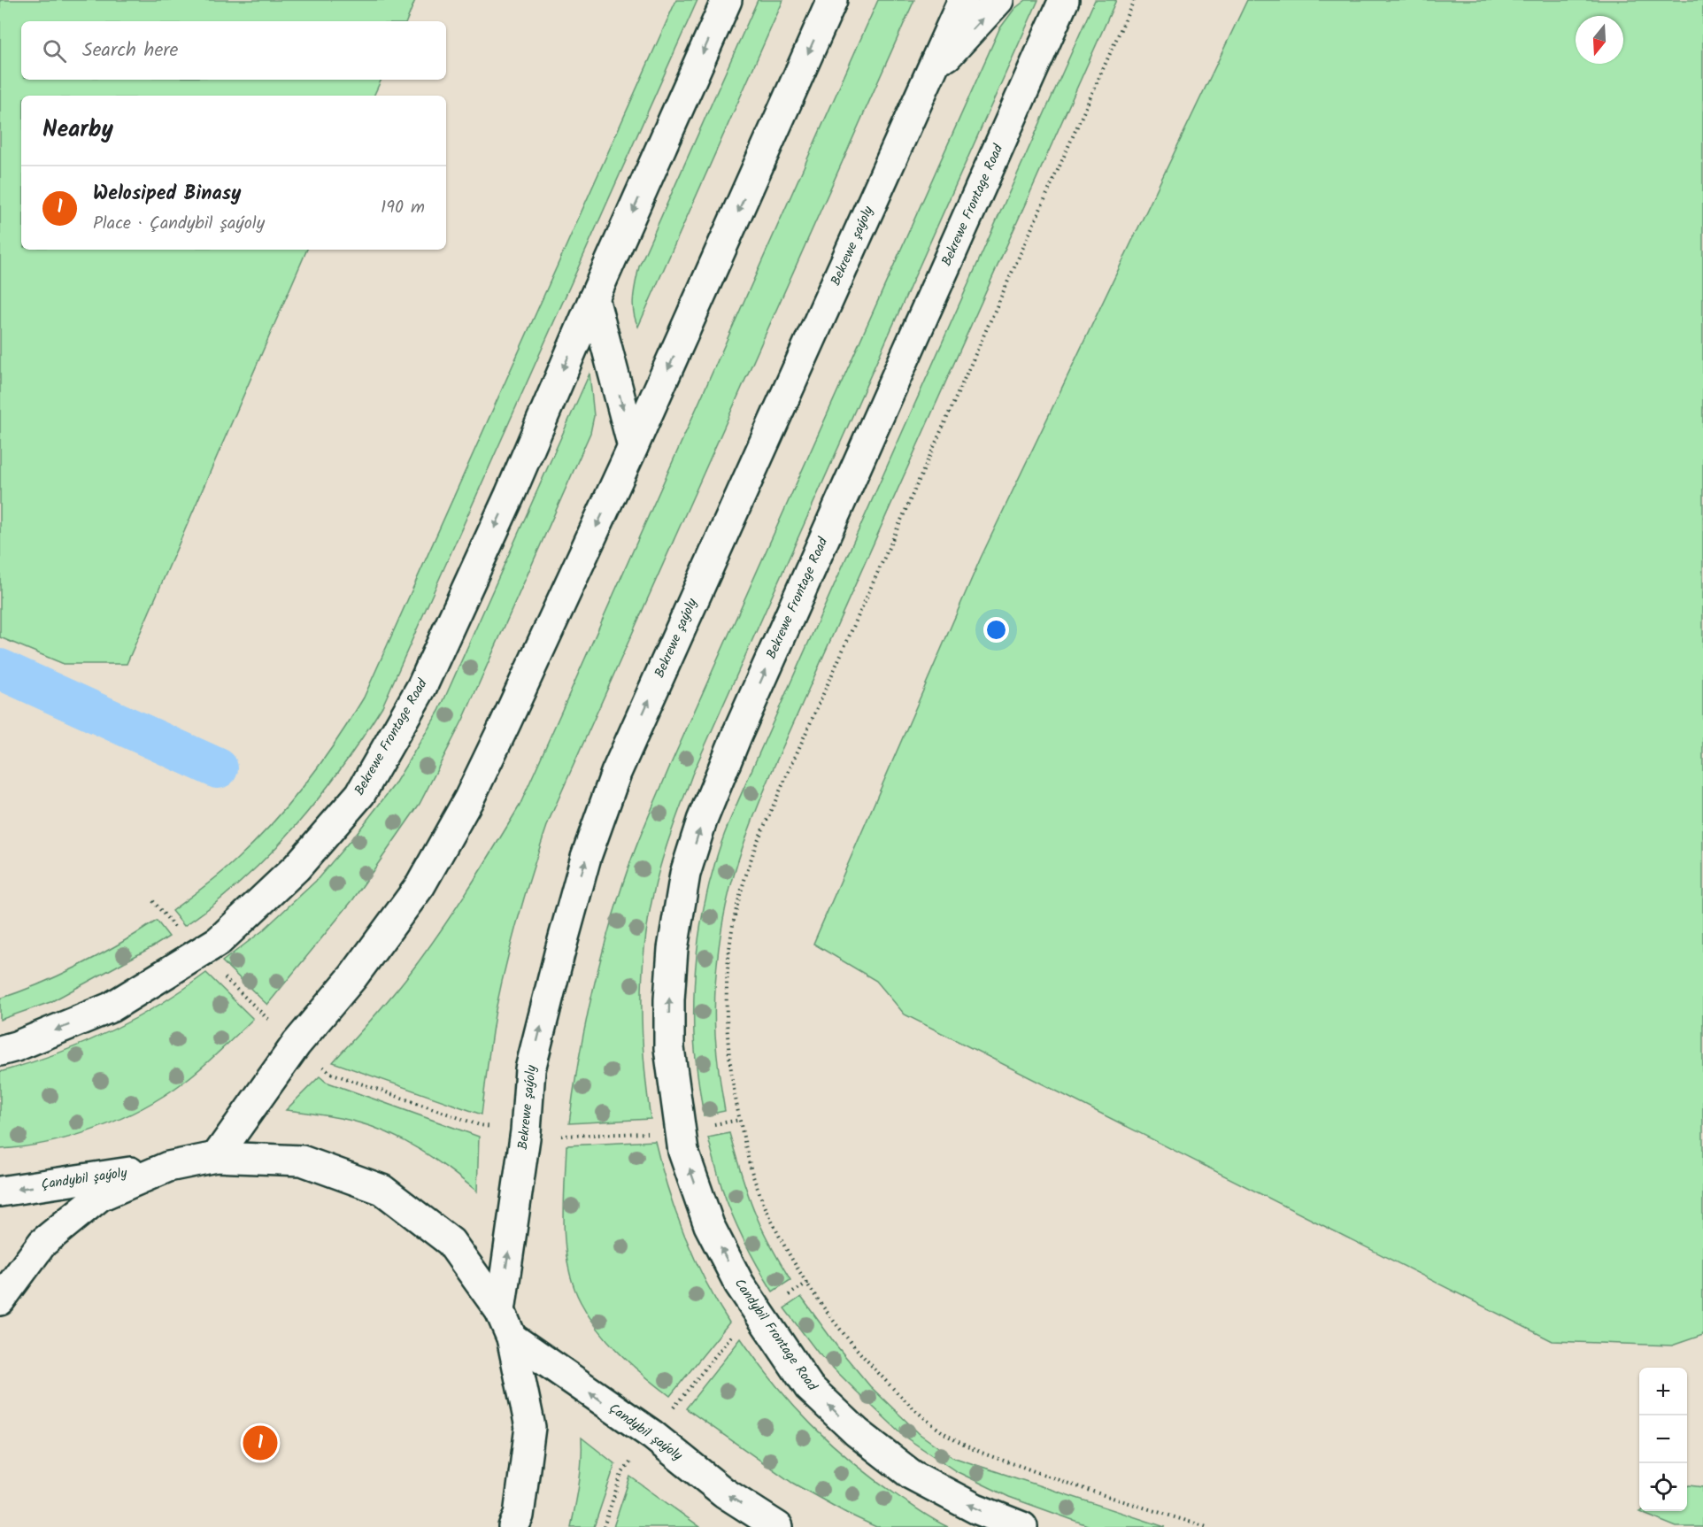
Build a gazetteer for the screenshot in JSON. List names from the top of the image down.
{
  "streets": {
    "main road": [
      "Bekrewe Frontage Road",
      "Bekrewe şaýoly",
      "Çandybil şaýoly",
      "Candybil Frontage Road"
    ]
  },
  "crossings": [
    ["Bekrewe Frontage Road", "Candybil Frontage Road"]
  ],
  "one_way": ["Çandybil şaýoly", "Candybil Frontage Road"],
  "north": "bottom",
  "page": {
    "search": "Search here",
    "heading": "Nearby",
    "list": [
      {
        "mark": "1",
        "name": "Welosiped Binasy",
        "note": "Place · Çandybil şaýoly",
        "value": "190 m"
      }
    ],
    "map_buttons": ["+", "−"],
    "pins": "1"
  }
}
